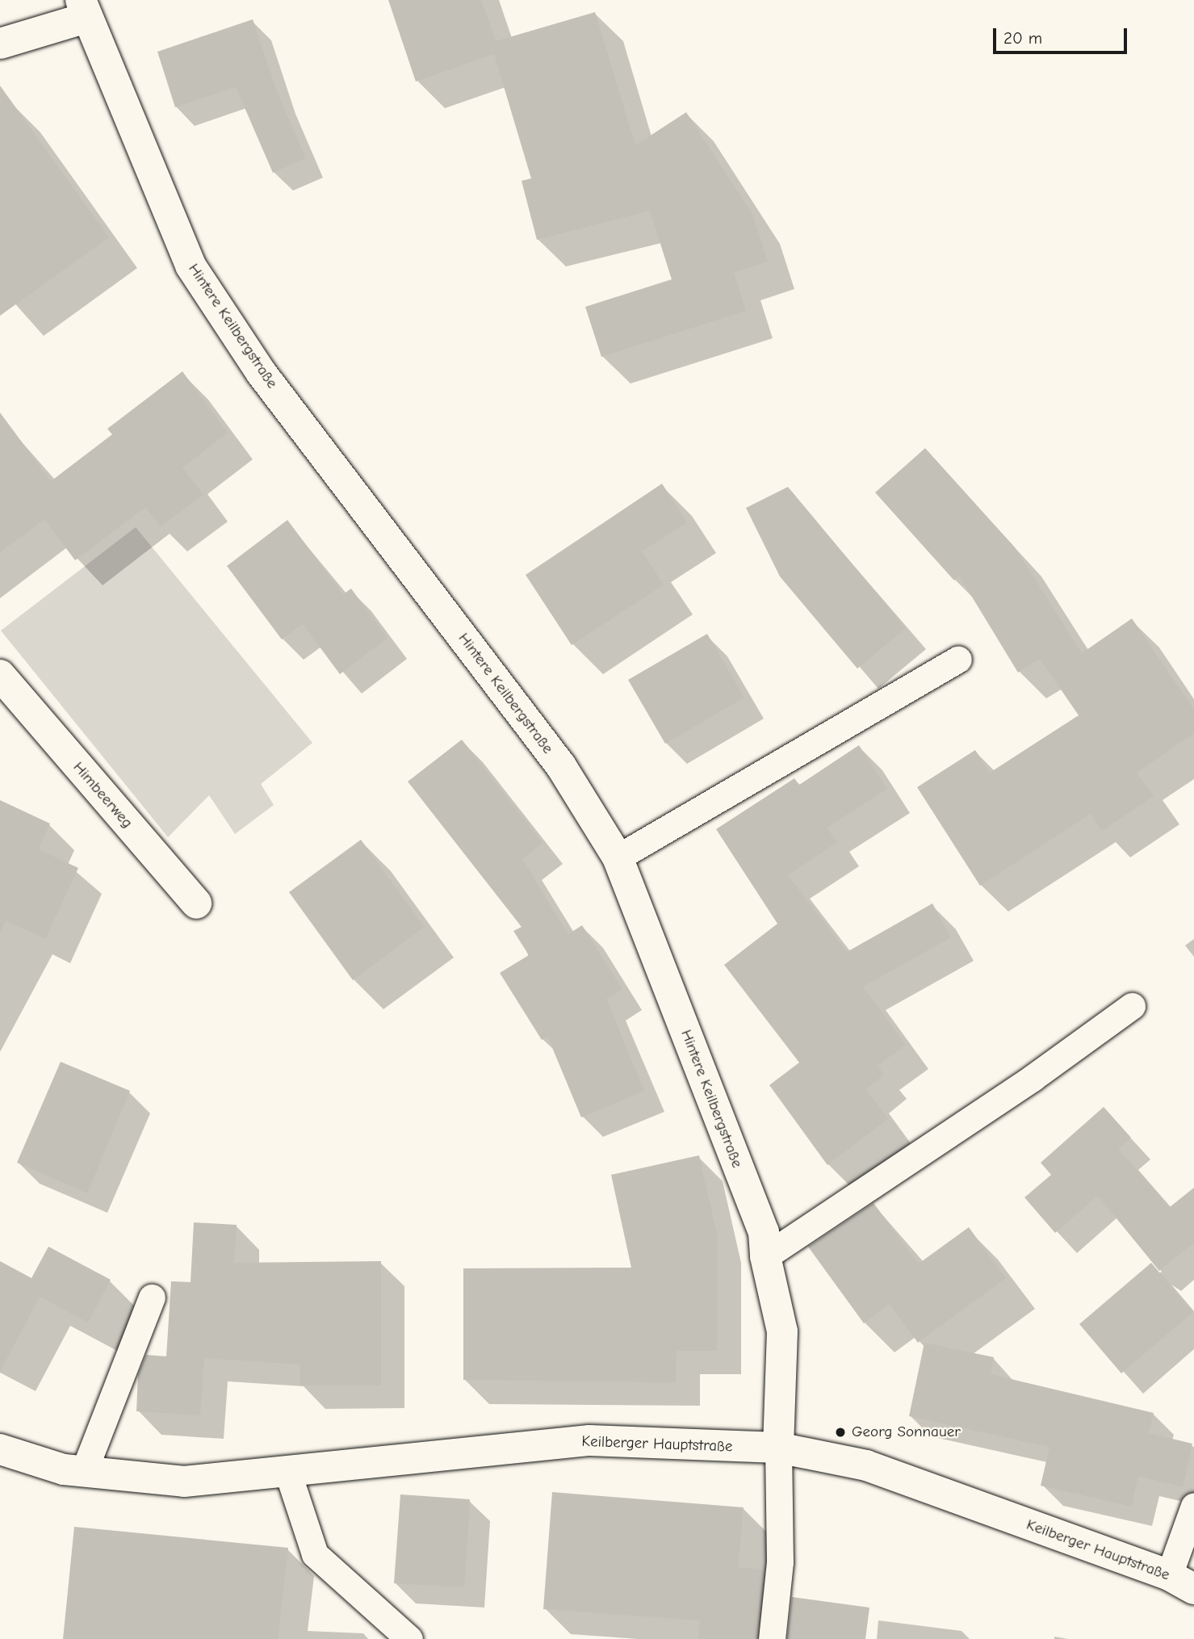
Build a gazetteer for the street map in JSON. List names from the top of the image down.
{
  "streets": {
    "street": ["Hintere Keilbergstraße", "Himbeerweg", "Keilberger Hauptstraße"]
  },
  "crossings": [
    ["Hintere Keilbergstraße", "Keilberger Hauptstraße"]
  ],
  "places": ["Georg Sonnauer"],
  "scale_bar": "20 m"
}
